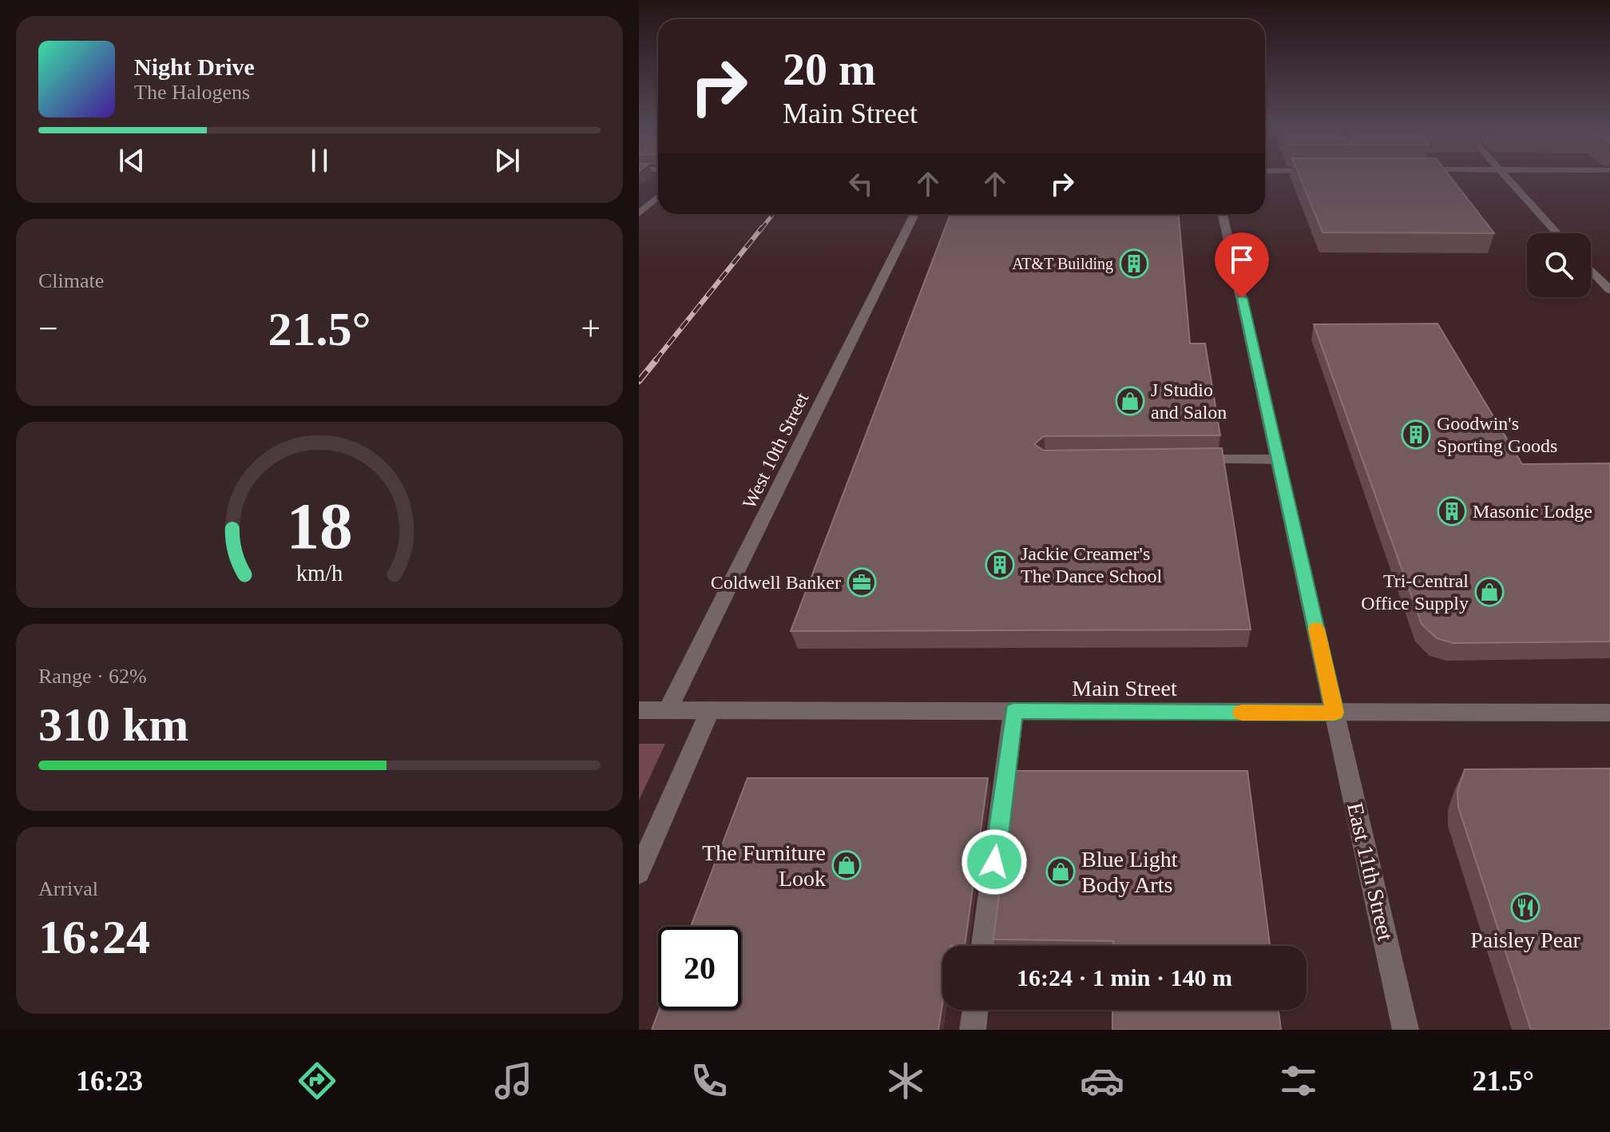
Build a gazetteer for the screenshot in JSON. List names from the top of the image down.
{
  "streets": {
    "street": ["West 10th Street", "Main Street", "East 11th Street"]
  },
  "crossings": [
    ["West 10th Street", "Main Street"],
    ["Main Street", "East 11th Street"]
  ],
  "places": {
    "building": [
      "AT&T Building",
      "Goodwin's Sporting Goods",
      "Masonic Lodge",
      "Jackie Creamer's The Dance School"
    ],
    "shop": [
      "J Studio and Salon",
      "Tri-Central Office Supply",
      "The Furniture Look",
      "Blue Light Body Arts"
    ],
    "office": ["Coldwell Banker"],
    "restaurant": ["Paisley Pear"]
  },
  "page": {
    "turn": ["20 m", "Main Street"],
    "song": ["Night Drive", "The Halogens"],
    "tile": [
      "Climate",
      ["Range · 62%", "310 km"],
      ["Arrival", "16:24"]
    ],
    "heat": ["−", "21.5°", "+"],
    "limit": "20",
    "trip": "16:24 · 1 min · 140 m",
    "tabs": ["16:23", "21.5°"],
    "gauge": ["18", "km/h"]
  }
}
